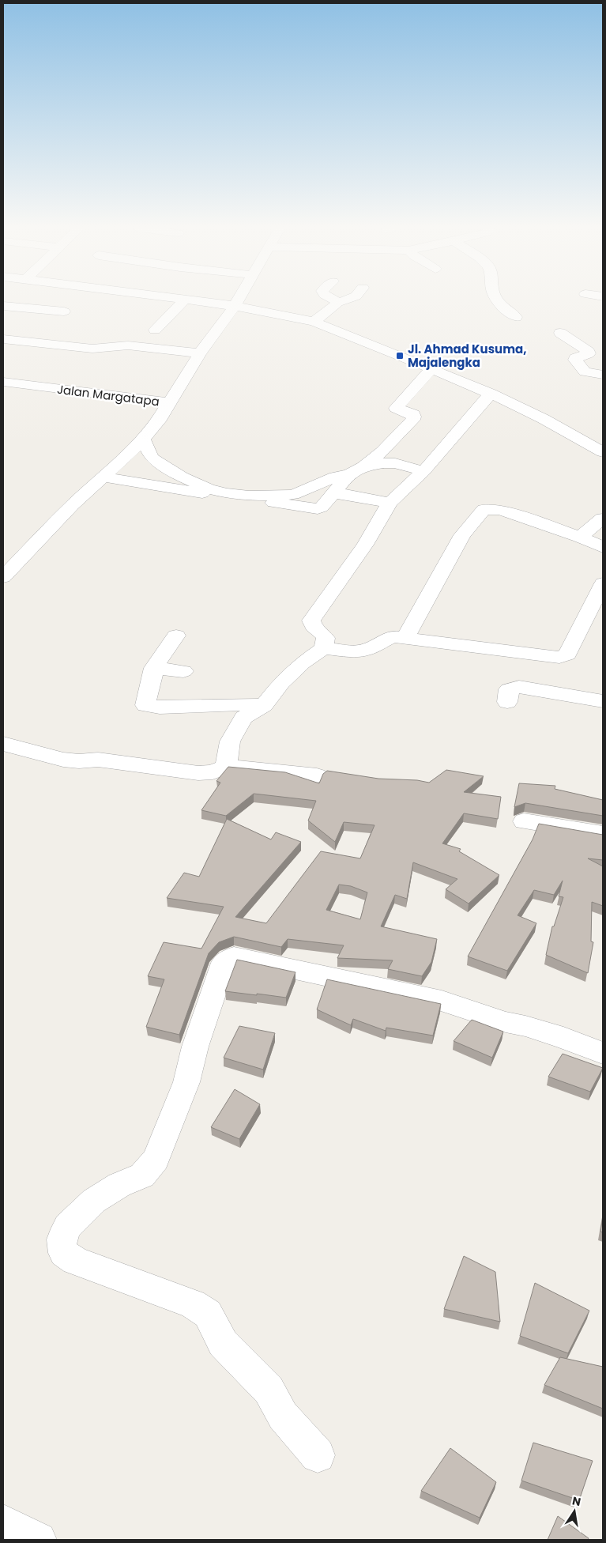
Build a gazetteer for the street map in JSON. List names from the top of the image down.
{
  "streets": {
    "street": ["Jalan Margatapa"]
  },
  "places": {
    "transit": ["Jl. Ahmad Kusuma, Majalengka"]
  },
  "north": "top"
}
